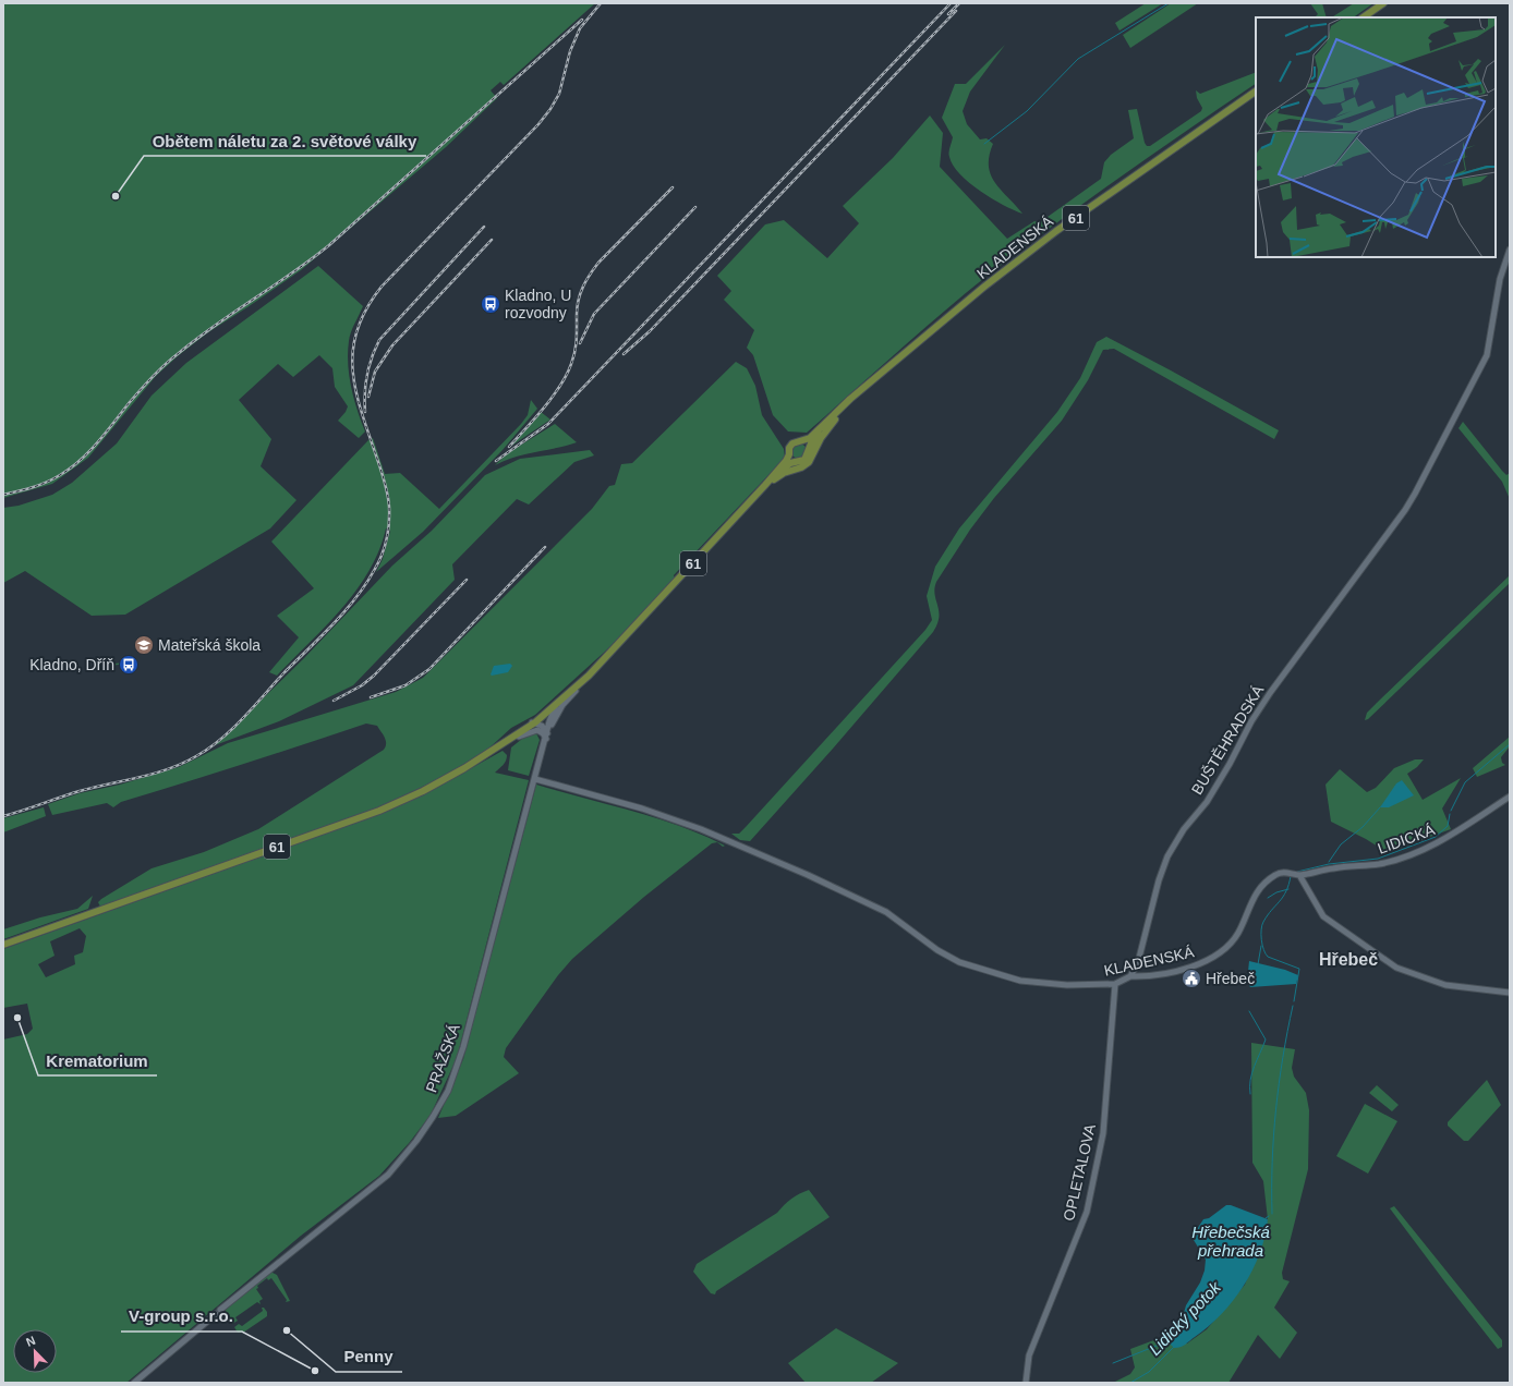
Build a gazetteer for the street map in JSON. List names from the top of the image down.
{
  "streets": {
    "main road": ["61", "KLADENSKÁ"],
    "street": [
      "BUŠTĚHRADSKÁ",
      "LIDICKÁ",
      "PRAŽSKÁ",
      "OPLETALOVA"
    ]
  },
  "crossings": [
    ["61", "KLADENSKÁ"],
    ["KLADENSKÁ", "BUŠTĚHRADSKÁ"],
    ["KLADENSKÁ", "LIDICKÁ"],
    ["KLADENSKÁ", "PRAŽSKÁ"],
    ["KLADENSKÁ", "OPLETALOVA"]
  ],
  "districts": ["Hřebeč"],
  "water": ["Hřebečská přehrada", "Lidický potok"],
  "places": {
    "other": [
      "Obětem náletu za 2. světové války",
      "Krematorium",
      "Penny",
      "V-group s.r.o."
    ],
    "bus stop": ["Kladno, U rozvodny", "Kladno, Dříň"],
    "school or university": ["Mateřská škola"],
    "public building": ["Hřebeč"]
  },
  "north": "top left"
}
